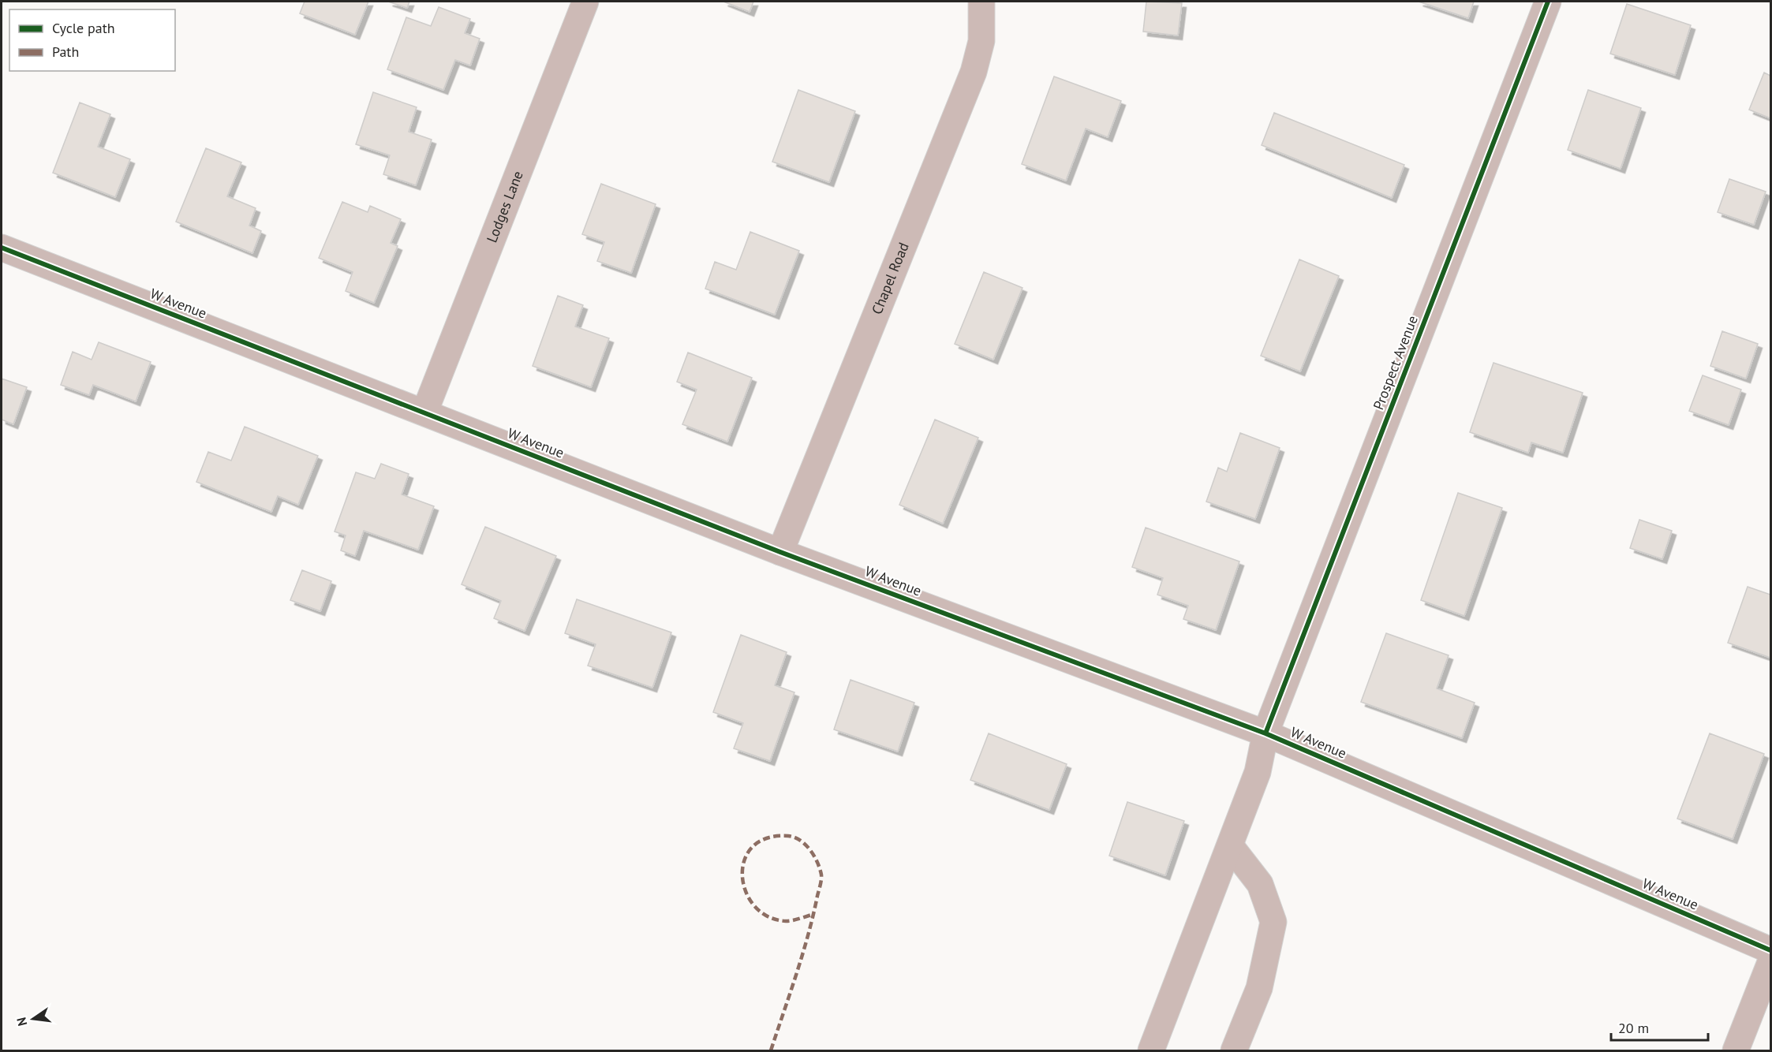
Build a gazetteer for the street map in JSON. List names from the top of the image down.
{
  "streets": {
    "street": [
      "Lodges Lane",
      "Chapel Road",
      "W Avenue",
      "Prospect Avenue"
    ]
  },
  "crossings": [
    ["Lodges Lane", "W Avenue"],
    ["Chapel Road", "W Avenue"],
    ["W Avenue", "Prospect Avenue"]
  ],
  "legend": ["Cycle path", "Path"],
  "scale_bar": "20 m",
  "north": "left"
}
